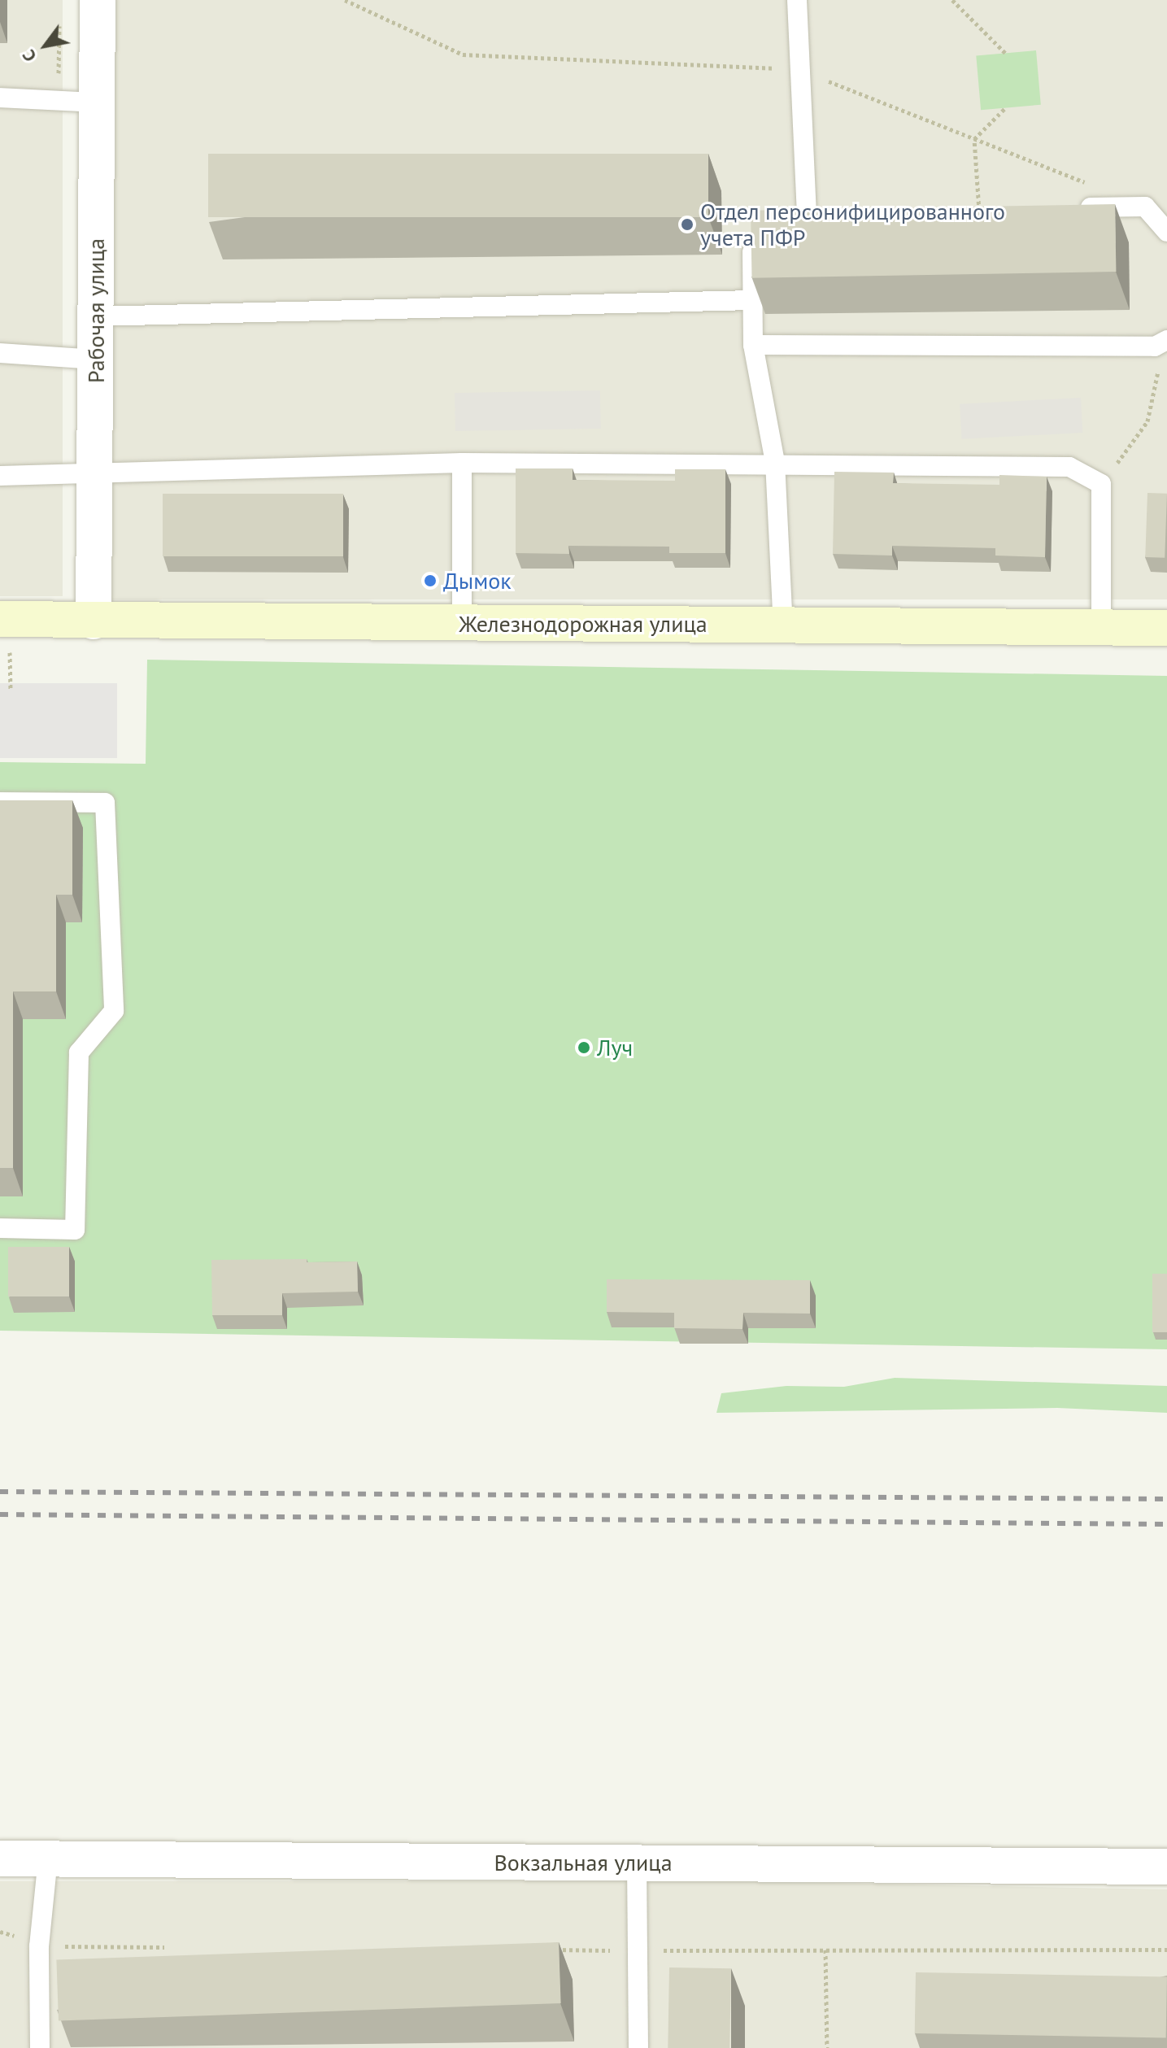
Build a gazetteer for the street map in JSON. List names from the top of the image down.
{
  "streets": {
    "main road": ["Железнодорожная улица"],
    "street": ["Рабочая улица", "Вокзальная улица"]
  },
  "crossings": [
    ["Рабочая улица", "Железнодорожная улица"]
  ],
  "places": ["Отдел персонифицированного учета ПФР", "Дымок", "Луч"],
  "north": "bottom left"
}
